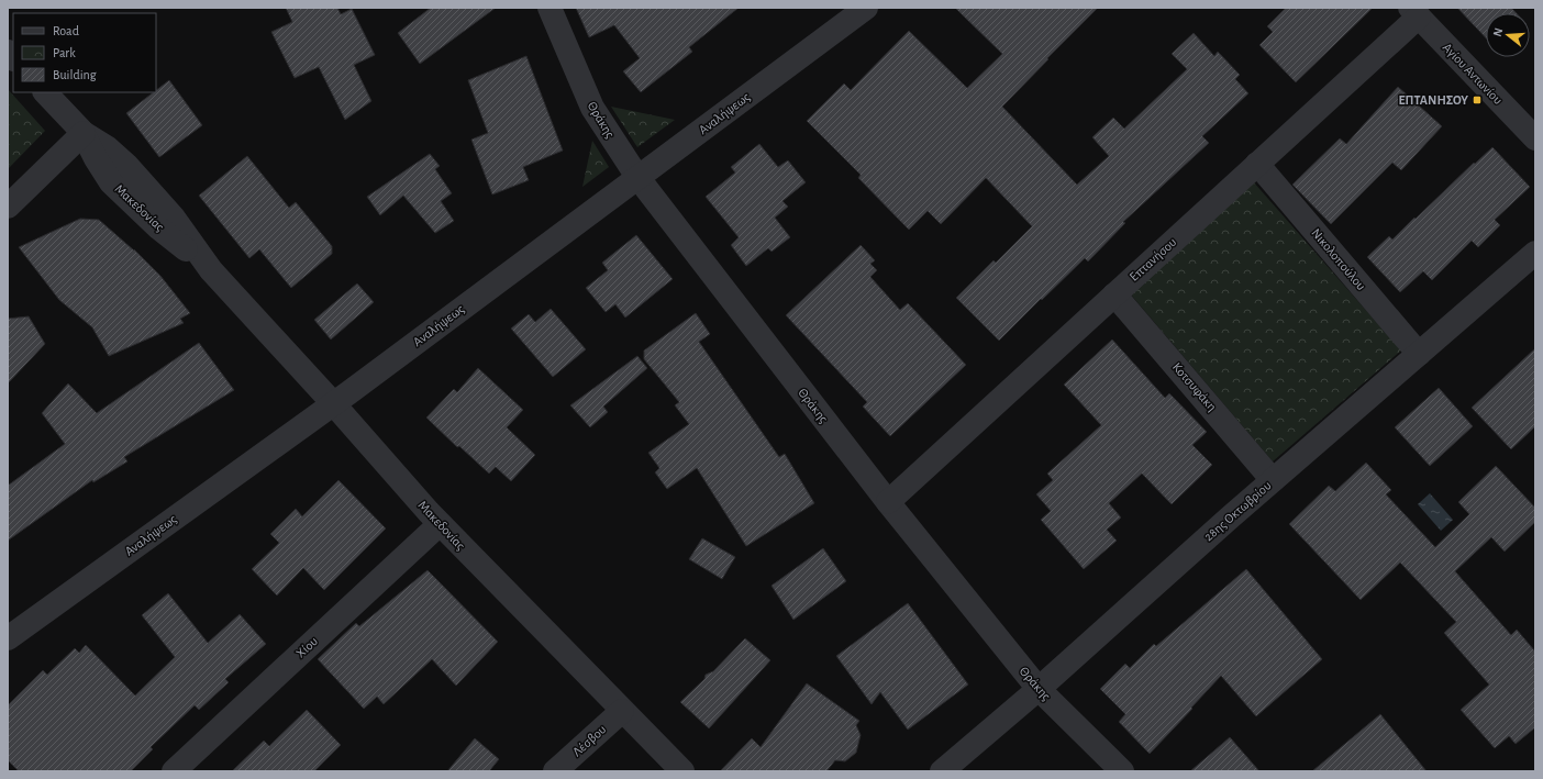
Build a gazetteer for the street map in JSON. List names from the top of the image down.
{
  "streets": {
    "street": [
      "Αγίου Αντωνίου",
      "Αναλήψεως",
      "Θράκης",
      "Μακεδονίας",
      "Επτανήσου",
      "Νικολοπούλου",
      "Κοτσυφάκη",
      "28ης Οκτωβρίου",
      "Χίου",
      "Λέσβου"
    ]
  },
  "crossings": [
    ["Αγίου Αντωνίου", "Επτανήσου"],
    ["Αναλήψεως", "Θράκης"],
    ["Αναλήψεως", "Μακεδονίας"],
    ["Θράκης", "Επτανήσου"],
    ["Θράκης", "28ης Οκτωβρίου"],
    ["Μακεδονίας", "Χίου"],
    ["Μακεδονίας", "Λέσβου"],
    ["Επτανήσου", "Νικολοπούλου"],
    ["Επτανήσου", "Κοτσυφάκη"],
    ["Νικολοπούλου", "28ης Οκτωβρίου"],
    ["Κοτσυφάκη", "28ης Οκτωβρίου"]
  ],
  "places": {
    "transit": ["ΕΠΤΑΝΗΣΟΥ"]
  },
  "legend": ["Road", "Park", "Building"],
  "north": "left"
}
